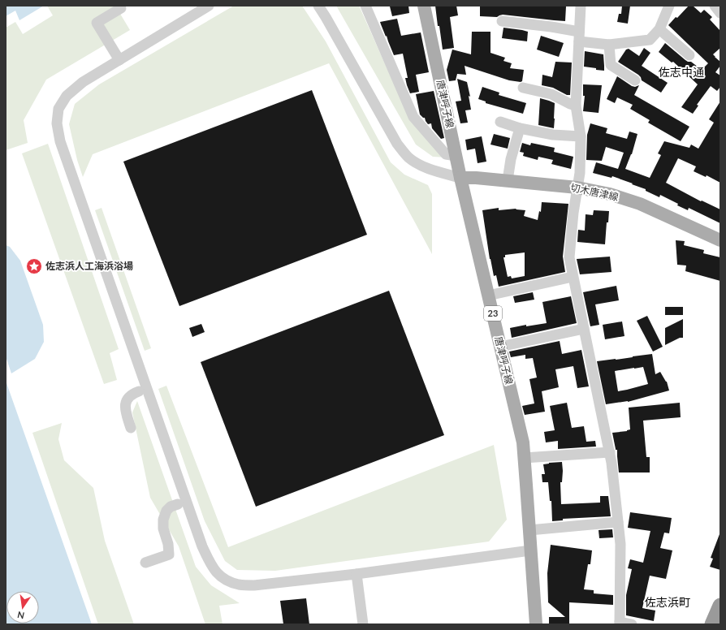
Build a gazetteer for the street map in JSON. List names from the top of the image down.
{
  "streets": {
    "main road": ["唐津呼子線", "切木唐津線", "23"]
  },
  "crossings": [
    ["唐津呼子線", "切木唐津線"]
  ],
  "districts": ["佐志中通", "佐志浜町"],
  "places": {
    "place": ["佐志浜人工海浜浴場"]
  },
  "north": "bottom"
}
